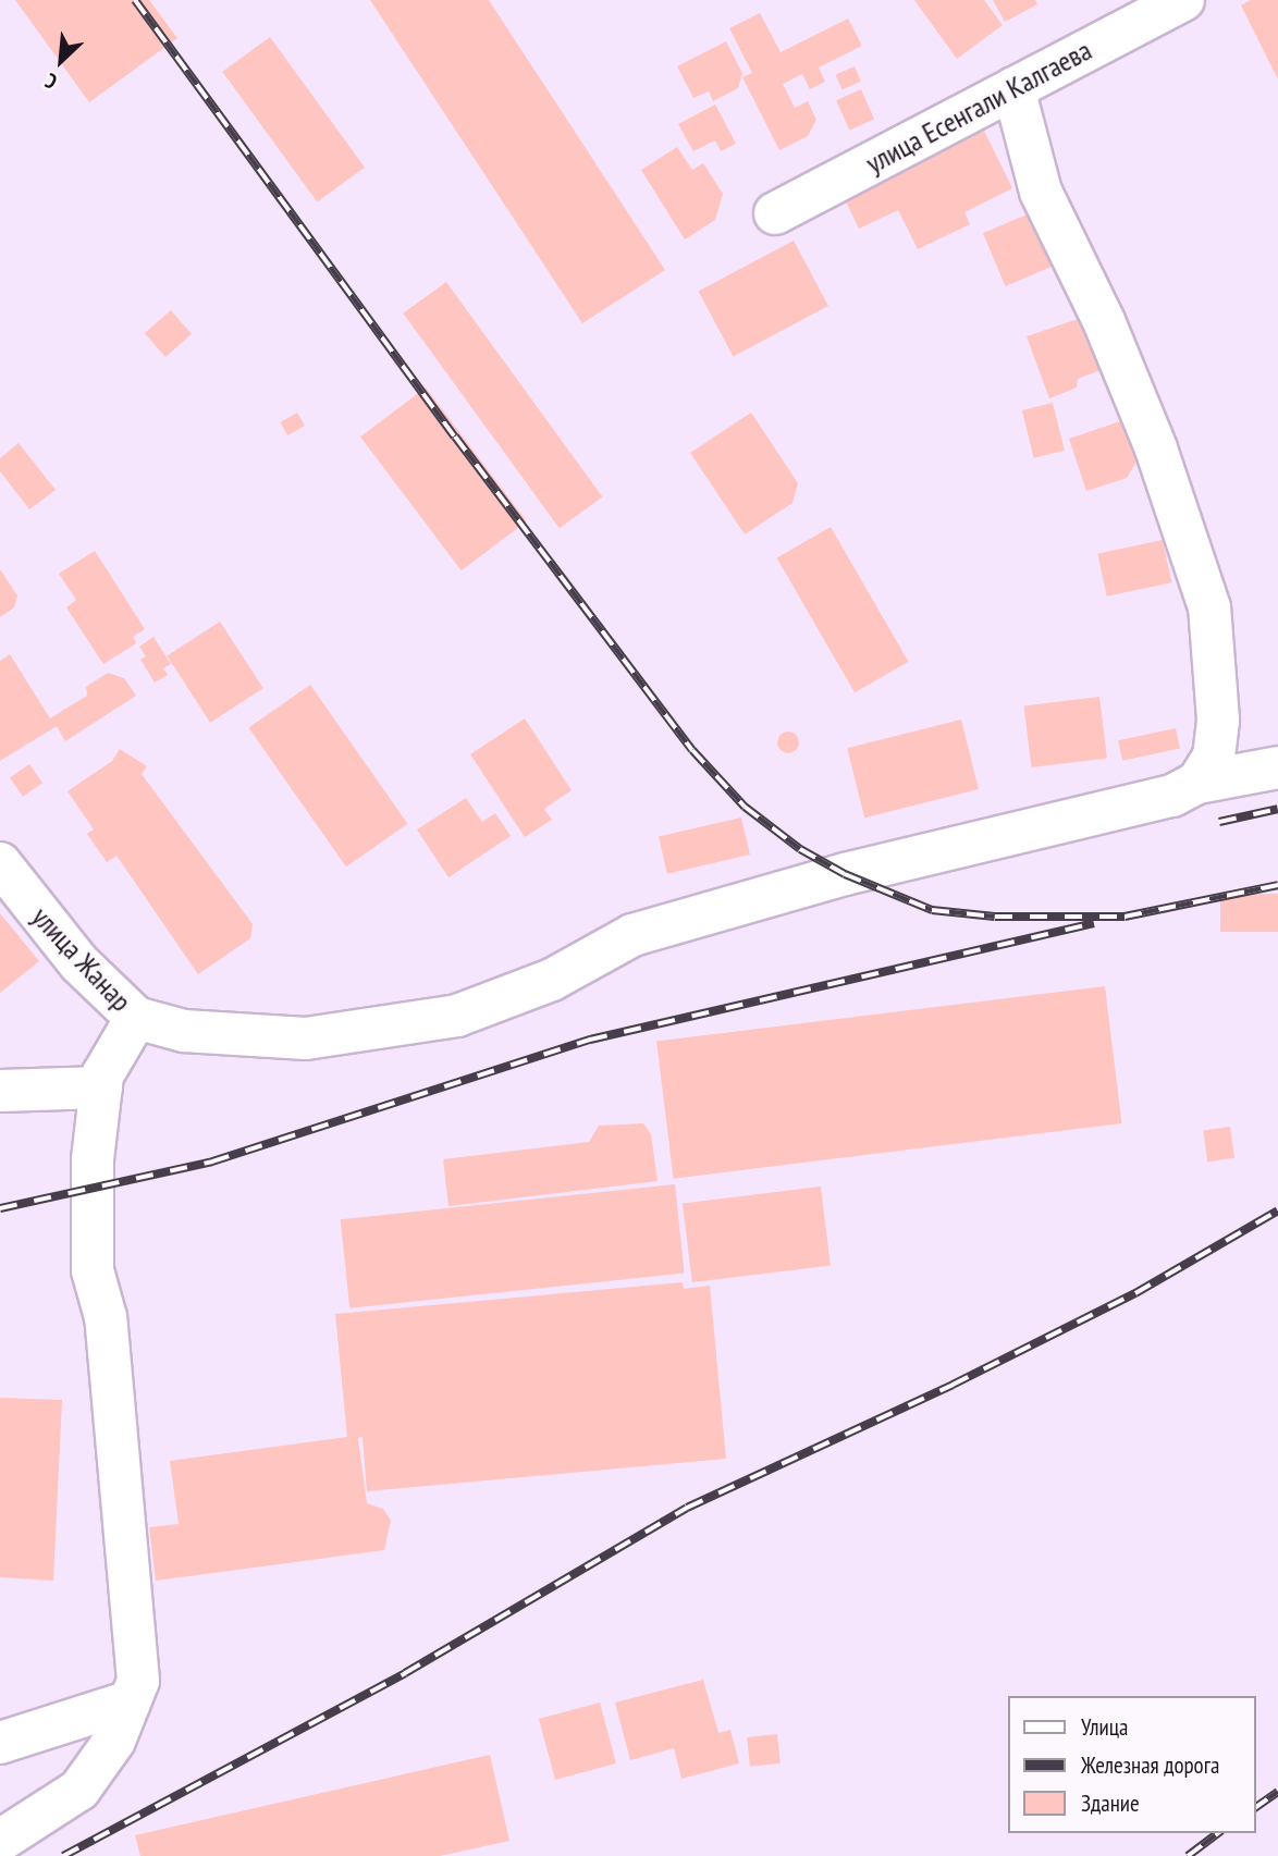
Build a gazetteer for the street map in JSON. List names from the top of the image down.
{
  "streets": {
    "street": ["улица Есенгали Калгаева", "улица Жанар"]
  },
  "legend": ["Улица", "Железная дорога", "Здание"],
  "north": "bottom left"
}
